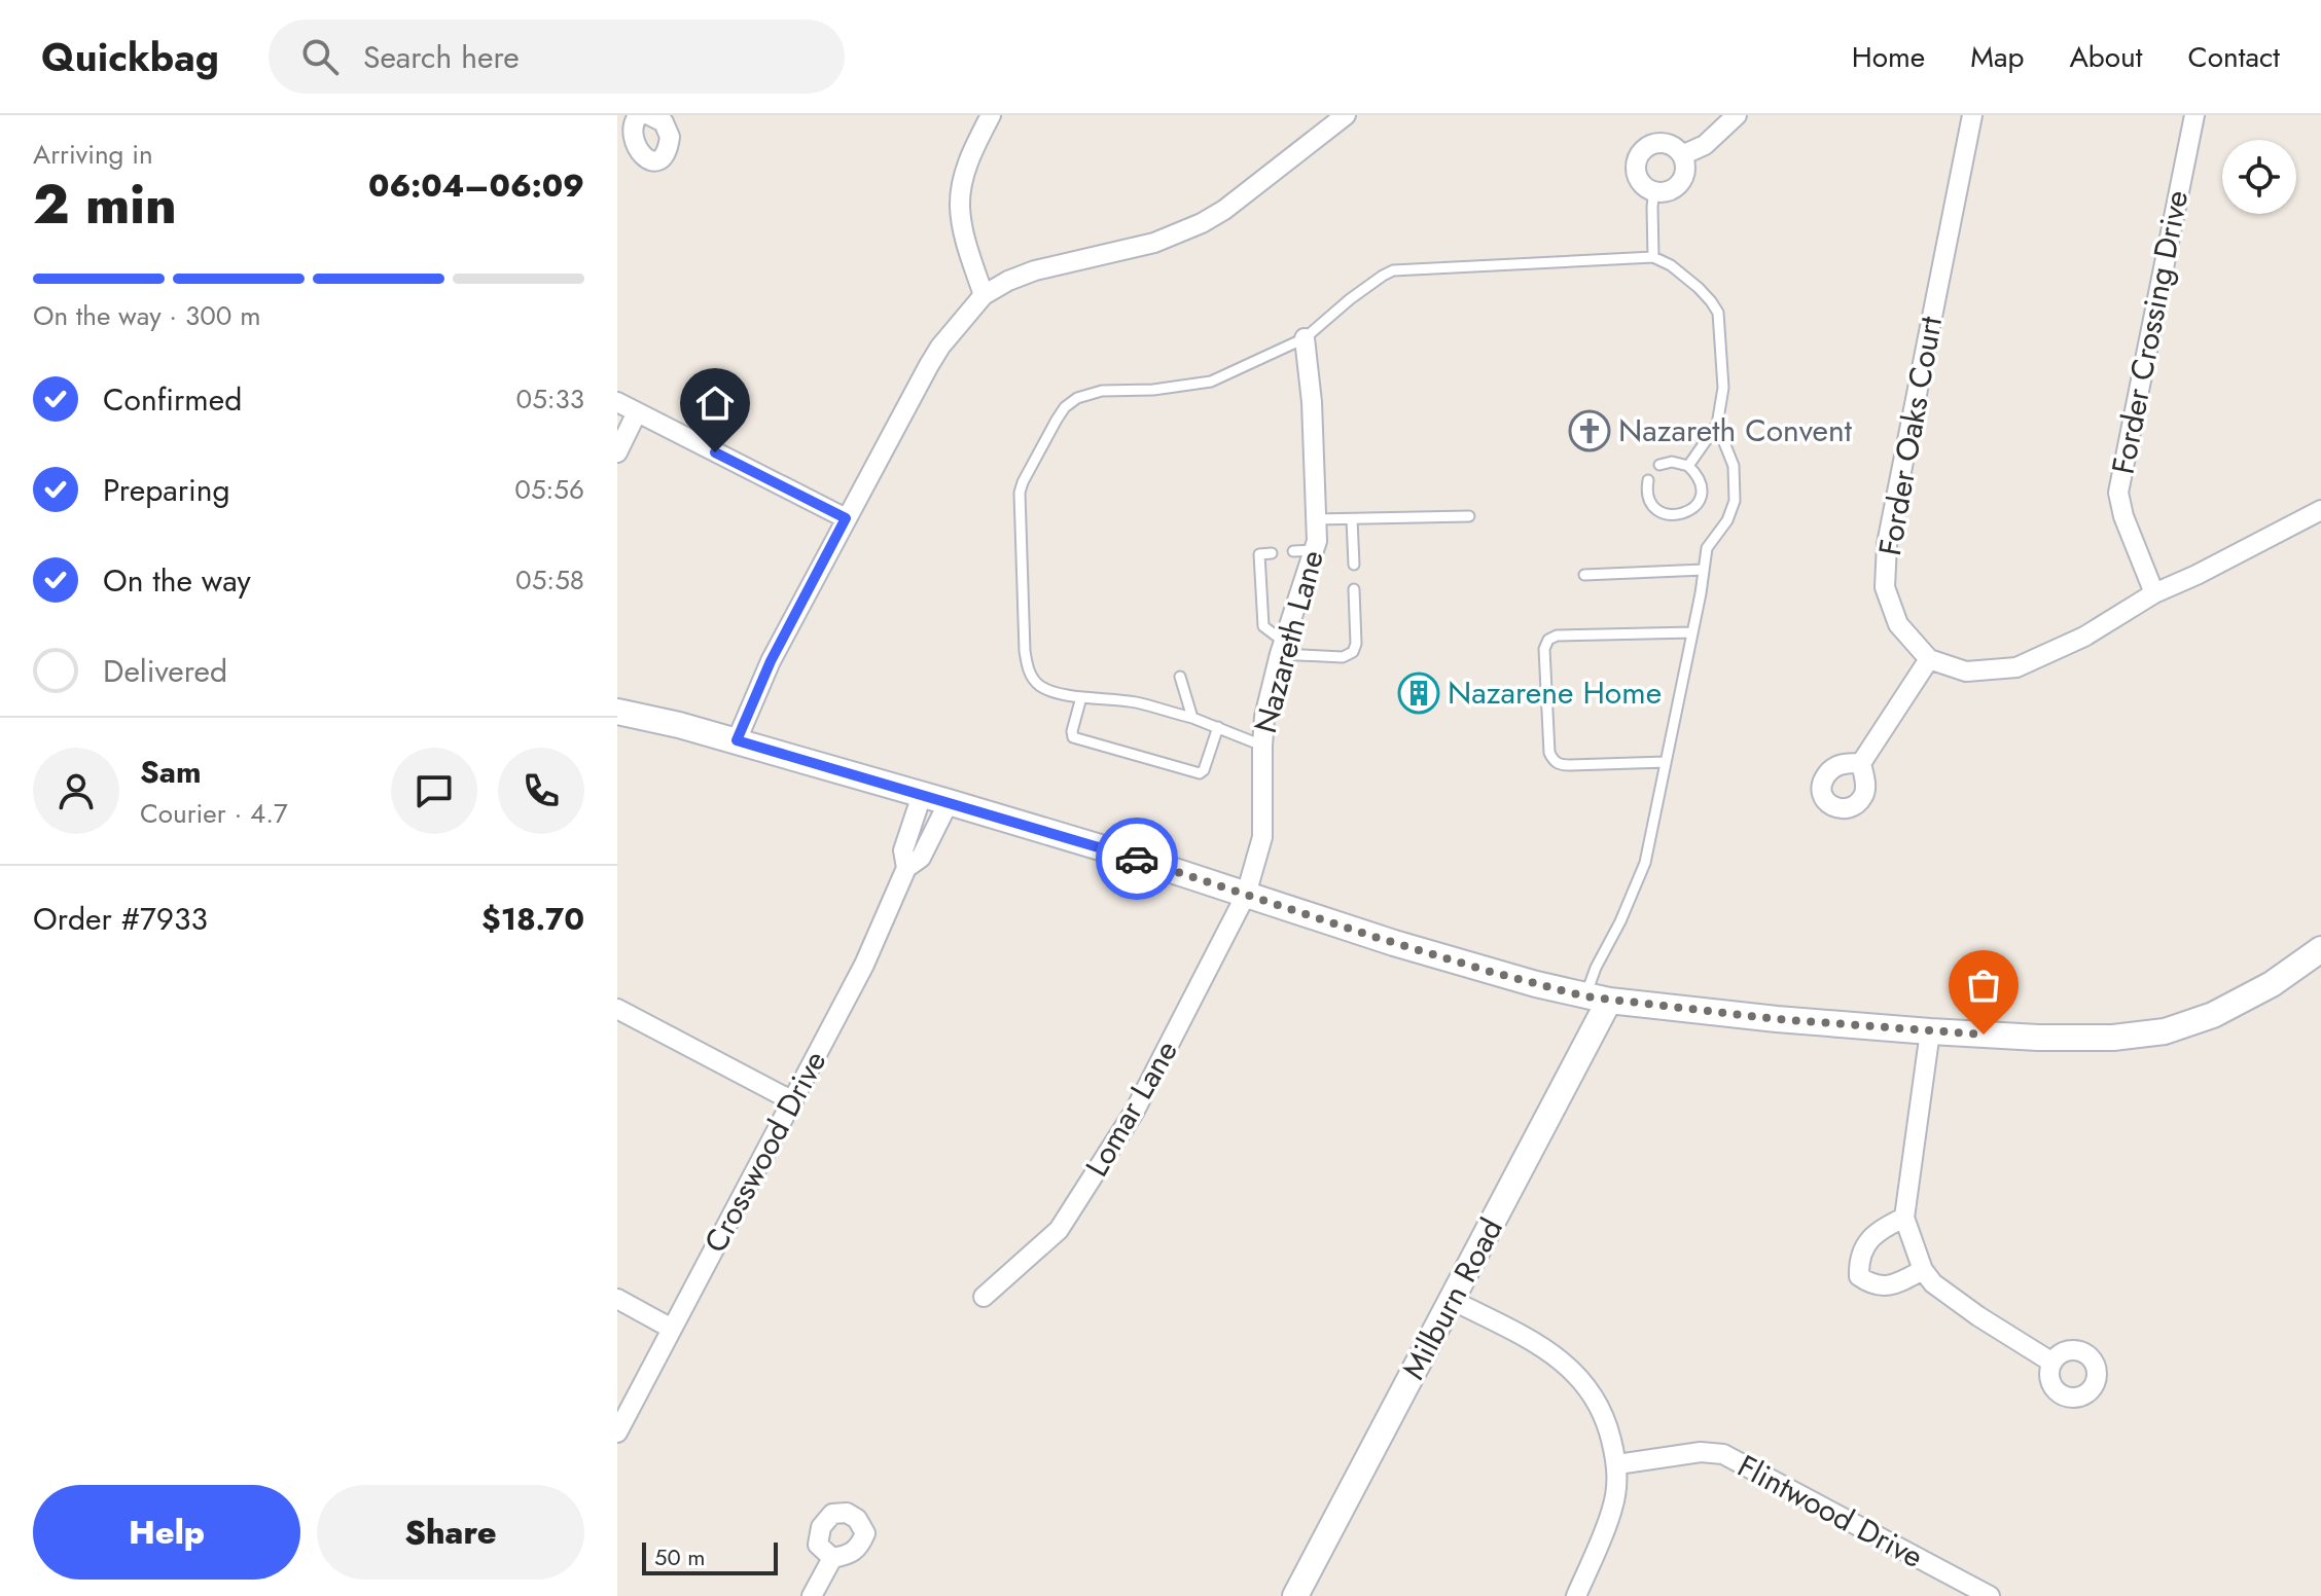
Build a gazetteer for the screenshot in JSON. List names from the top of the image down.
{
  "streets": {
    "street": [
      "Forder Crossing Drive",
      "Forder Oaks Court",
      "Nazareth Lane",
      "Lomar Lane",
      "Crosswood Drive",
      "Milburn Road",
      "Flintwood Drive"
    ]
  },
  "crossings": [
    ["Nazareth Lane", "Lomar Lane"]
  ],
  "places": {
    "church": ["Nazareth Convent"],
    "building": ["Nazarene Home"]
  },
  "scale_bar": "50 m",
  "page": {
    "header": "Quickbag",
    "search": "Search here",
    "nav": [
      "Home",
      "Map",
      "About",
      "Contact"
    ],
    "heading": ["2 min", "Arriving in", "06:04–06:09"],
    "panel": [
      "Sam",
      "Courier · 4.7",
      "Order #7933",
      "$18.70"
    ],
    "bar": "On the way · 300 m",
    "list": [
      ["Confirmed", "05:33"],
      ["Preparing", "05:56"],
      ["On the way", "05:58"],
      "Delivered"
    ],
    "buttons": ["Help", "Share"],
    "scale": "50 m"
  }
}
